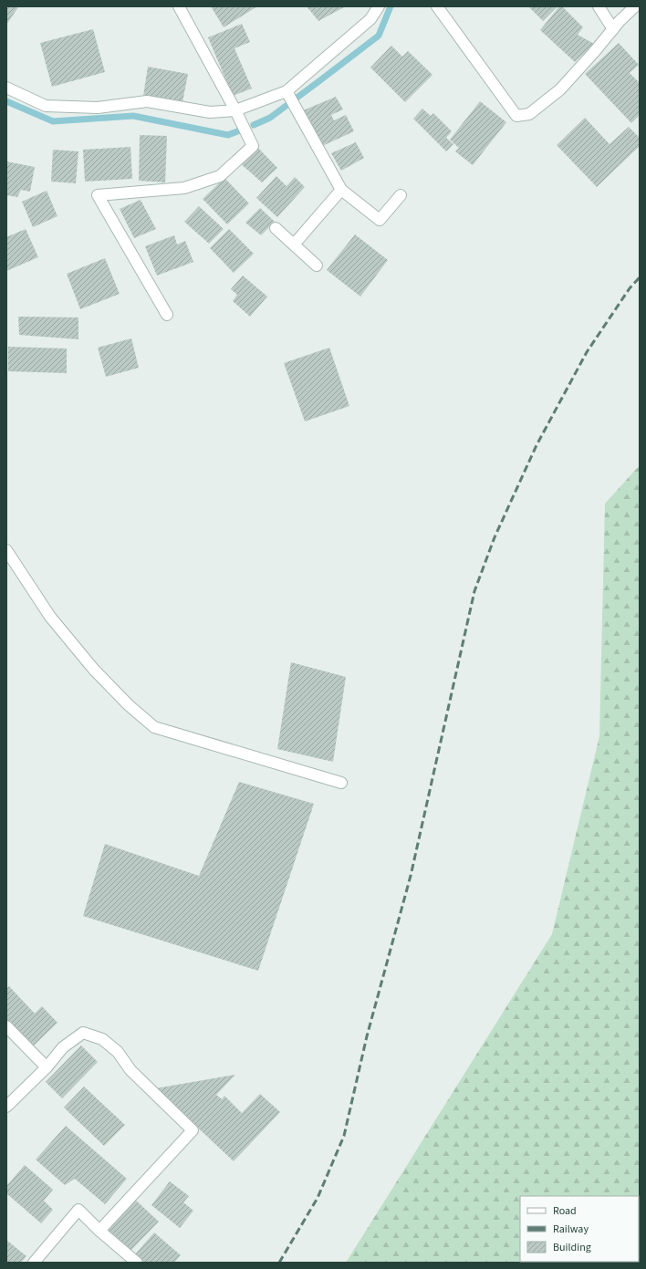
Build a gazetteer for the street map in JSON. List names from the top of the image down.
{
  "legend": ["Road", "Railway", "Building"]
}
